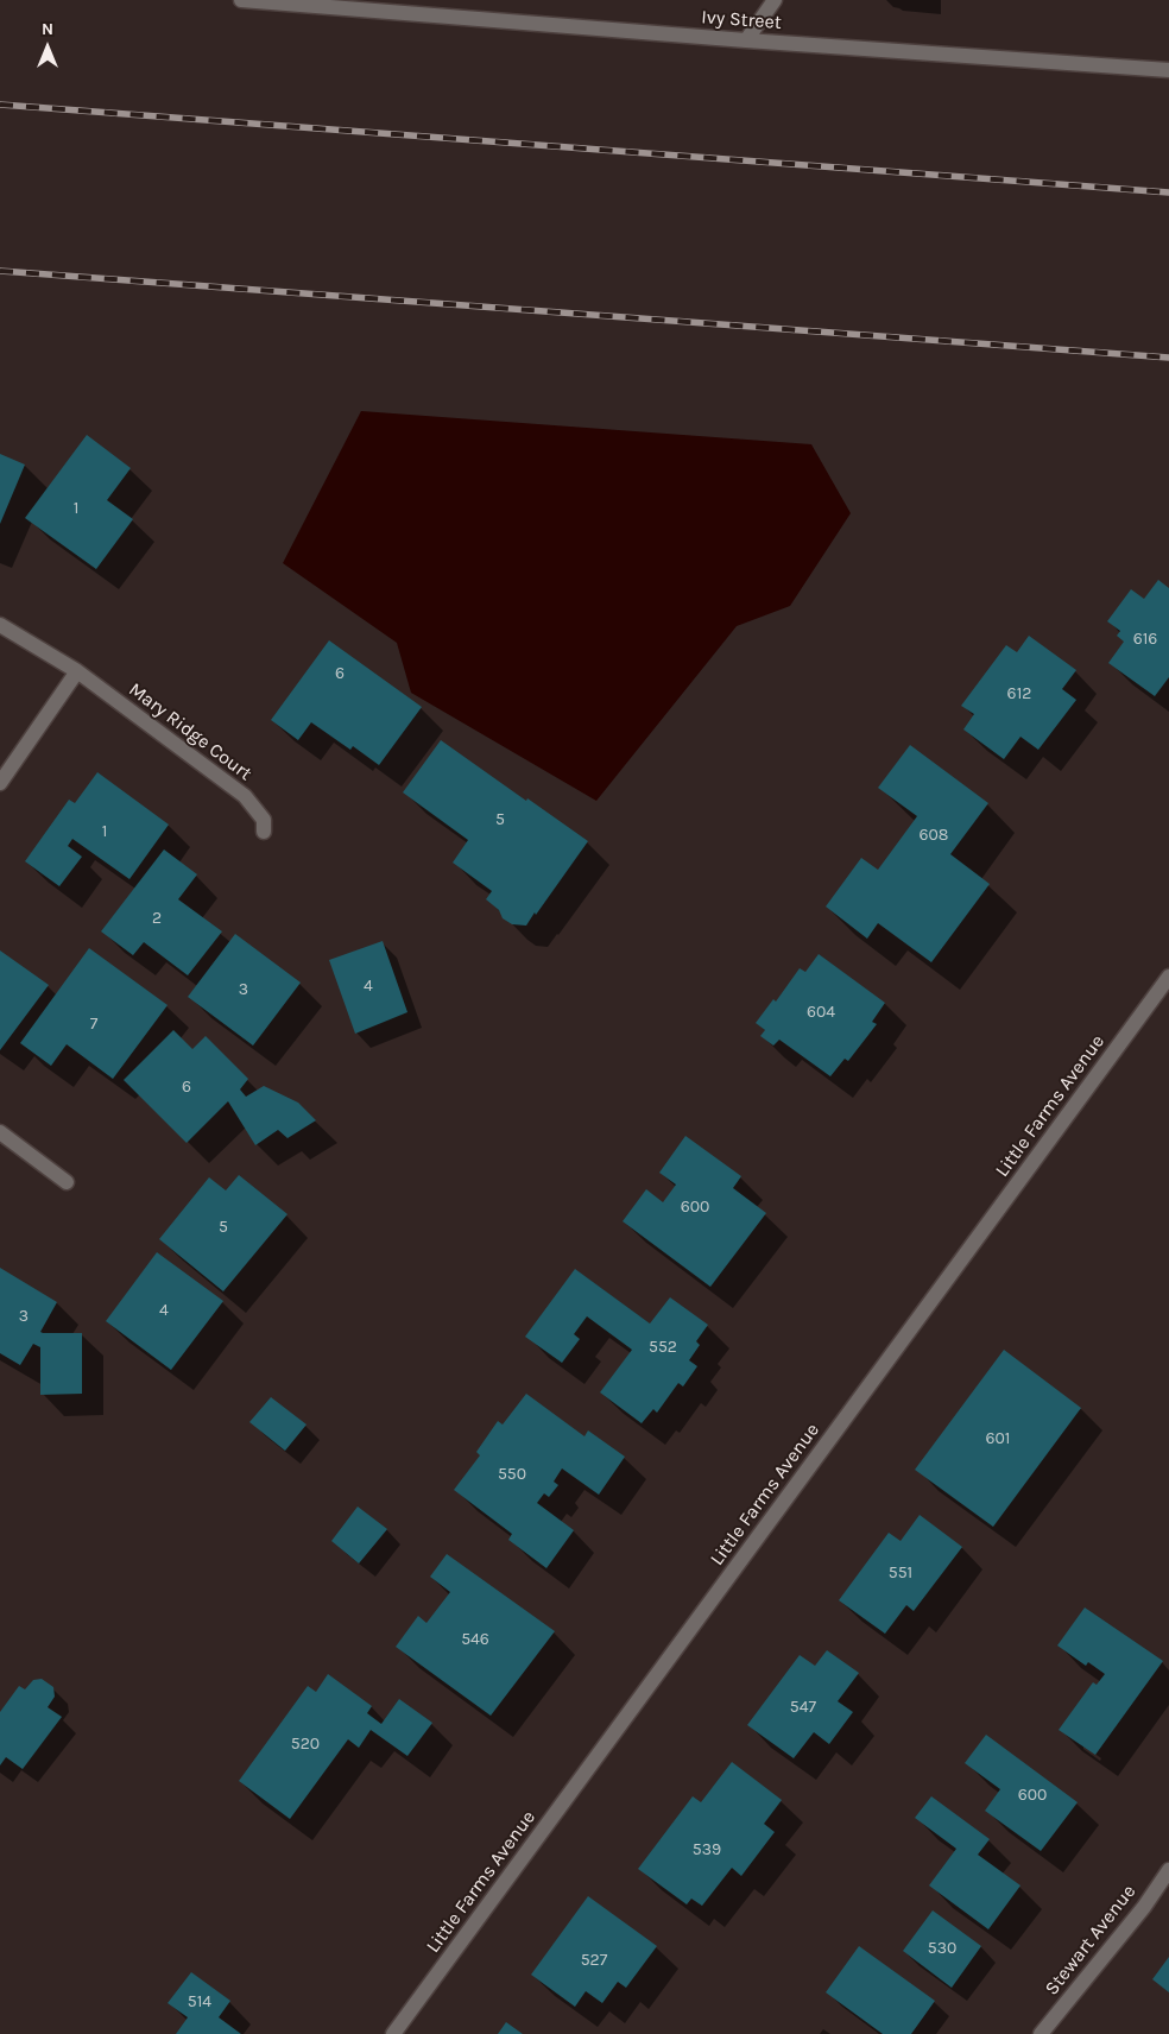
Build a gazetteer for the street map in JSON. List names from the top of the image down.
{
  "streets": {
    "street": [
      "Ivy Street",
      "Mary Ridge Court",
      "Little Farms Avenue",
      "Stewart Avenue"
    ]
  },
  "house_numbers": [
    "1",
    "616",
    "6",
    "612",
    "5",
    "1",
    "608",
    "2",
    "4",
    "3",
    "604",
    "7",
    "6",
    "600",
    "5",
    "4",
    "3",
    "552",
    "601",
    "550",
    "551",
    "546",
    "547",
    "520",
    "600",
    "539",
    "530",
    "527",
    "514"
  ],
  "north": "top"
}
